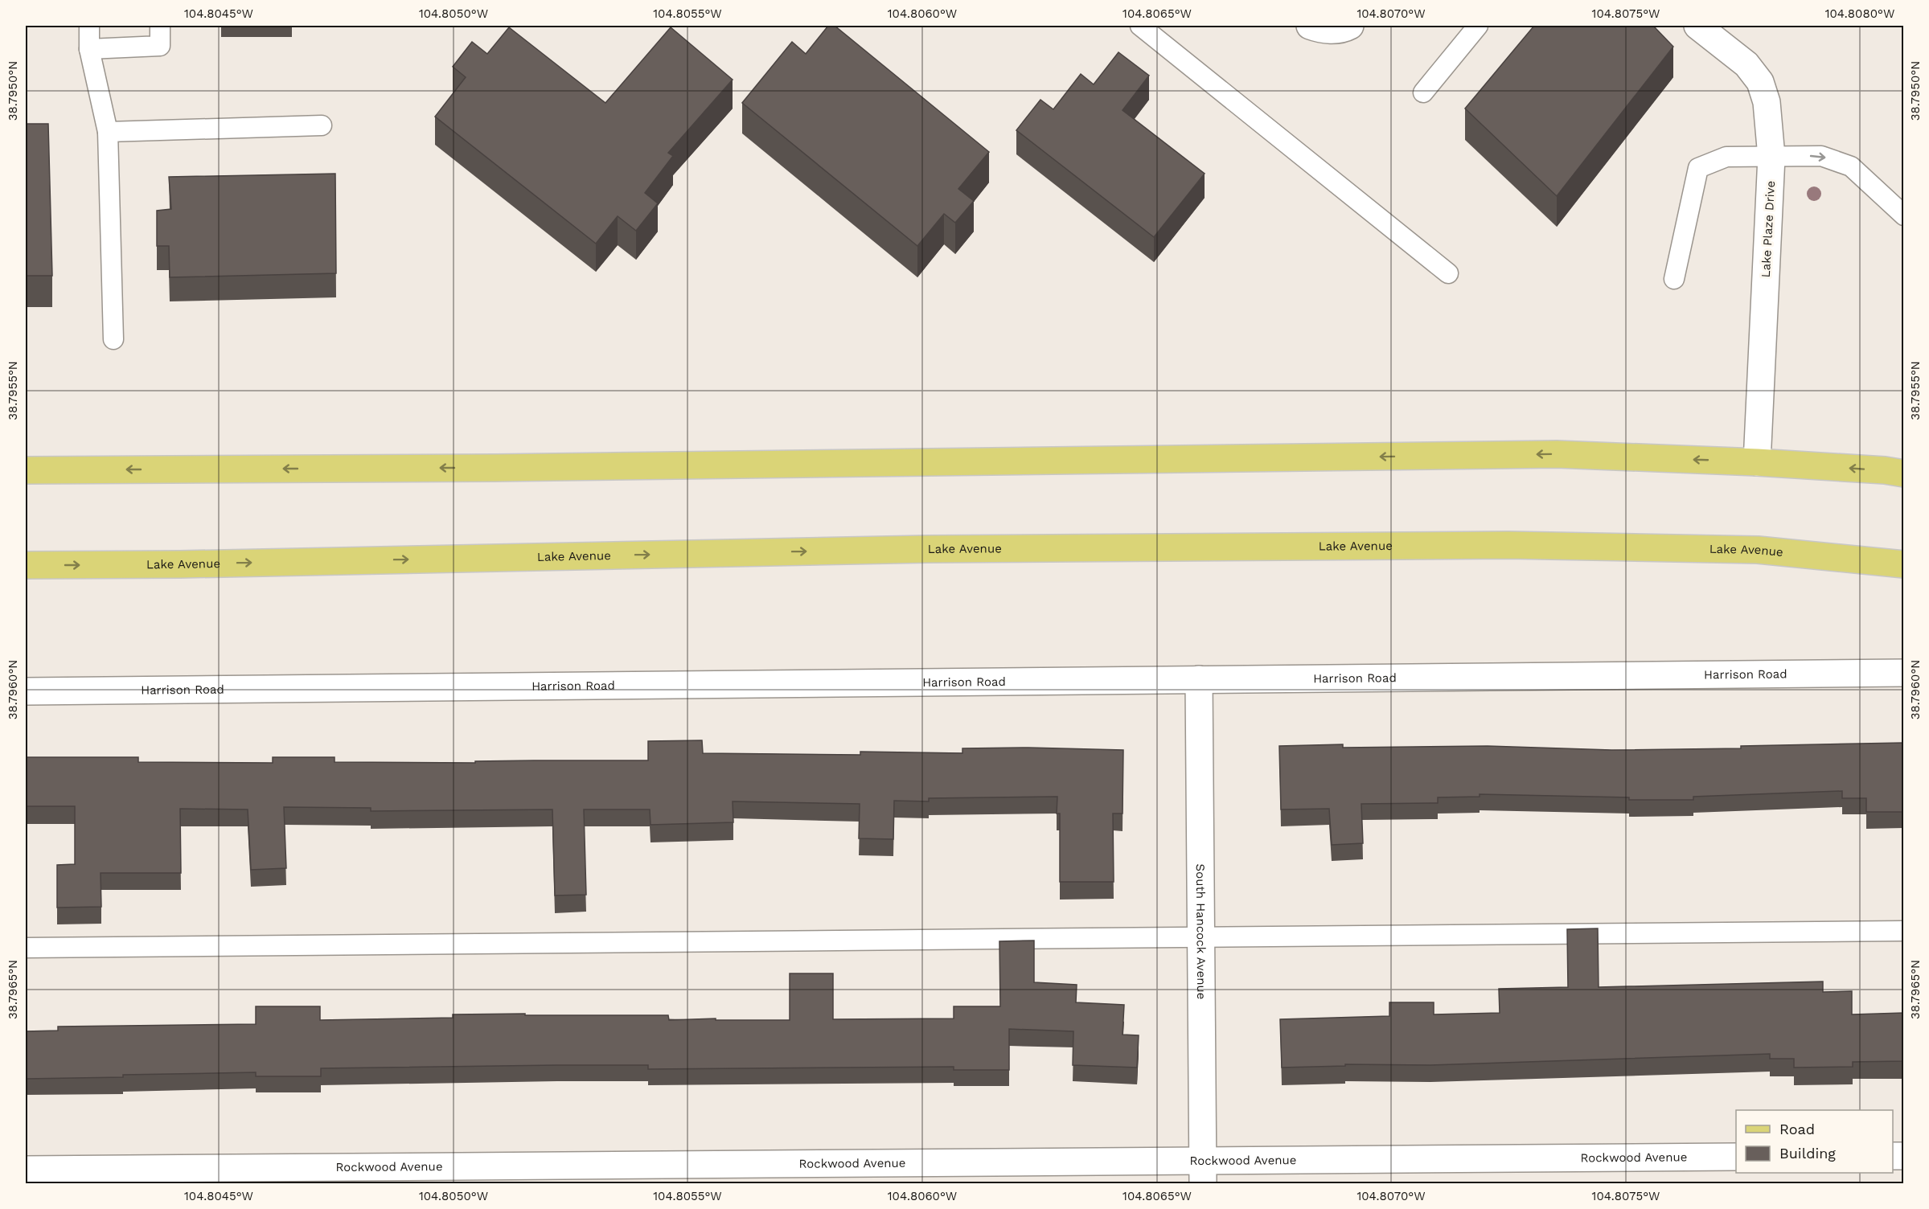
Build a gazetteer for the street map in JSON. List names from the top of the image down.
{
  "streets": {
    "main road": ["Lake Avenue"],
    "street": [
      "Lake Plaze Drive",
      "Harrison Road",
      "South Hancock Avenue",
      "Rockwood Avenue"
    ]
  },
  "crossings": [
    ["Harrison Road", "South Hancock Avenue"],
    ["South Hancock Avenue", "Rockwood Avenue"]
  ],
  "legend": ["Road", "Building"],
  "coordinates": [
    "104.8045°W",
    "104.8050°W",
    "104.8055°W",
    "104.8060°W",
    "104.8065°W",
    "104.8070°W",
    "104.8075°W",
    "104.8080°W",
    "38.7950°N",
    "38.7955°N",
    "38.7960°N",
    "38.7965°N"
  ]
}
